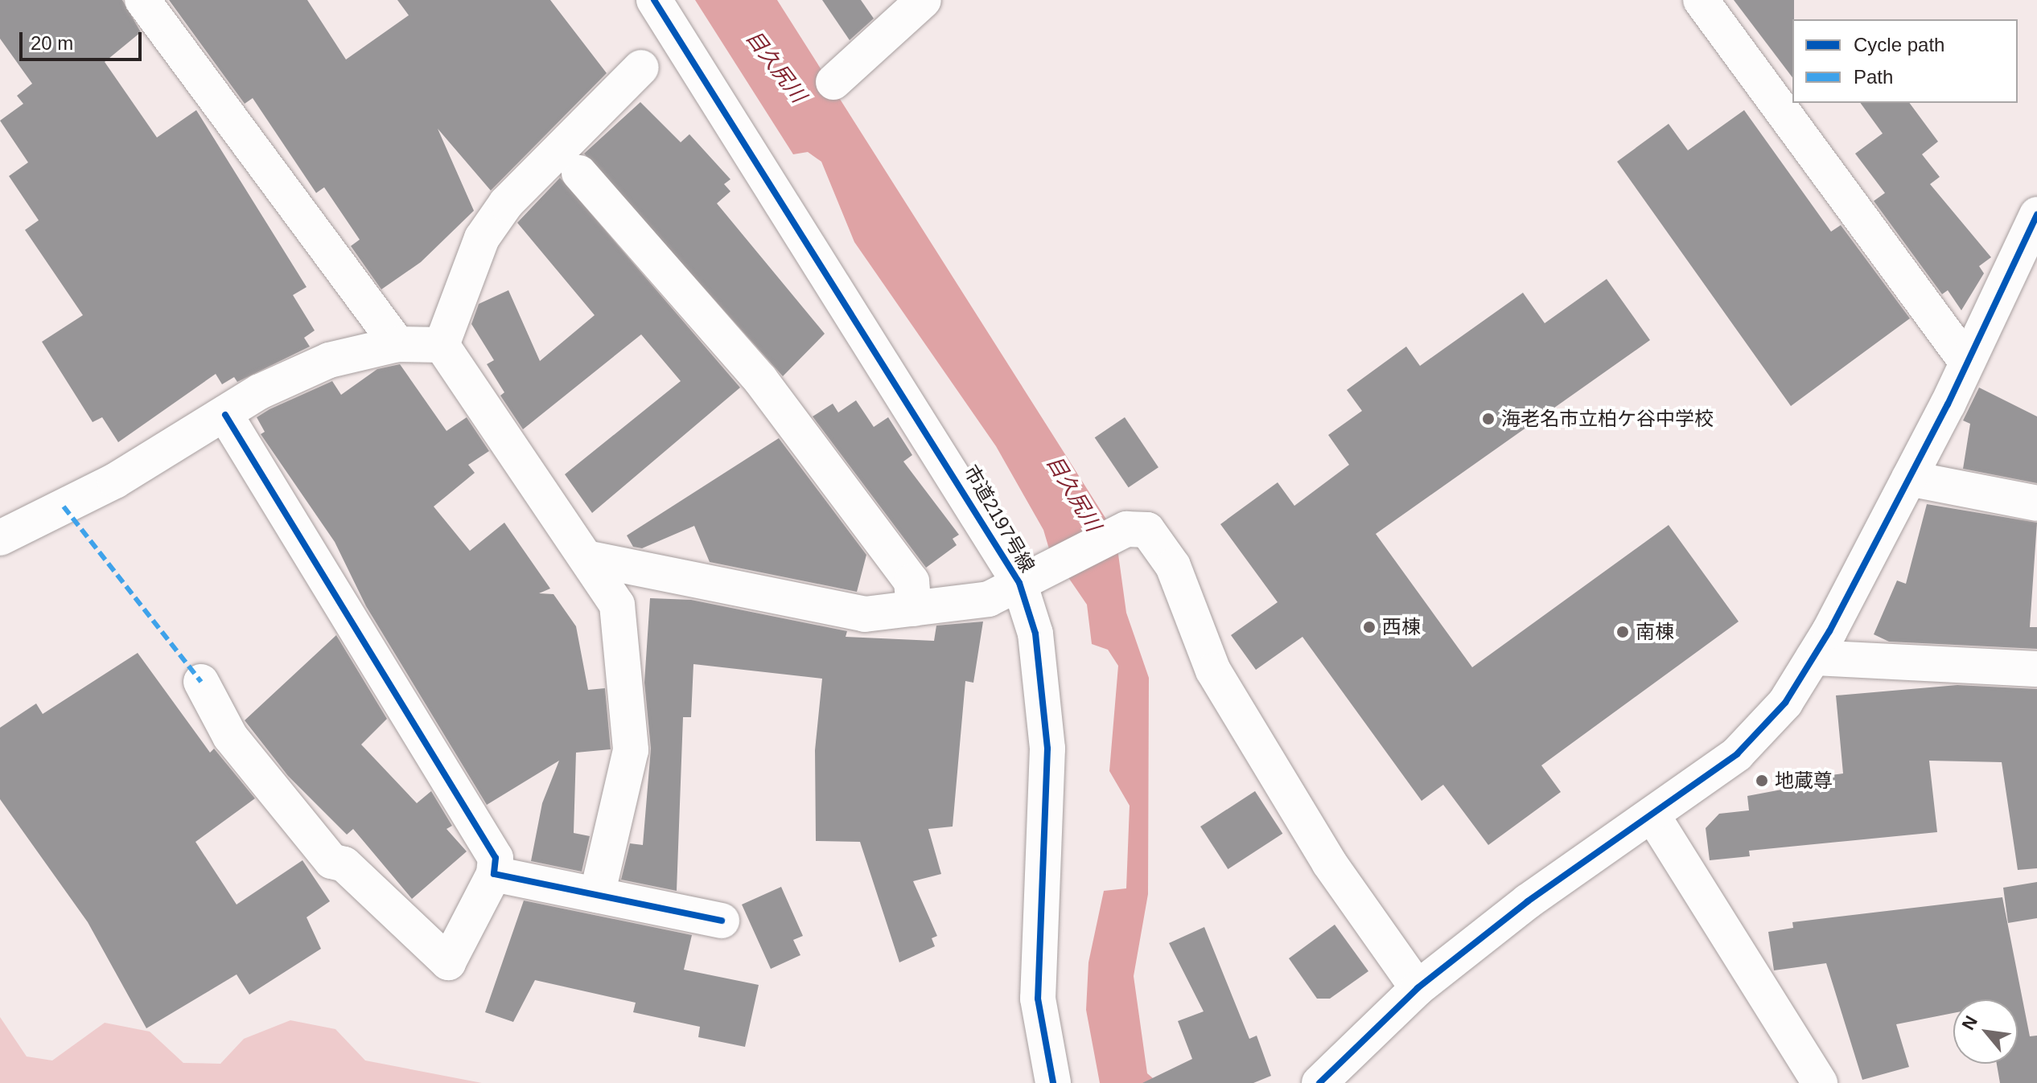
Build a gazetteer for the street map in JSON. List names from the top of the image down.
{
  "streets": {
    "street": ["市道2197号線"]
  },
  "water": ["目久尻川"],
  "places": [
    "海老名市立柏ケ谷中学校",
    "西棟",
    "南棟",
    "地蔵尊"
  ],
  "legend": ["Cycle path", "Path"],
  "scale_bar": "20 m",
  "north": "top left"
}
